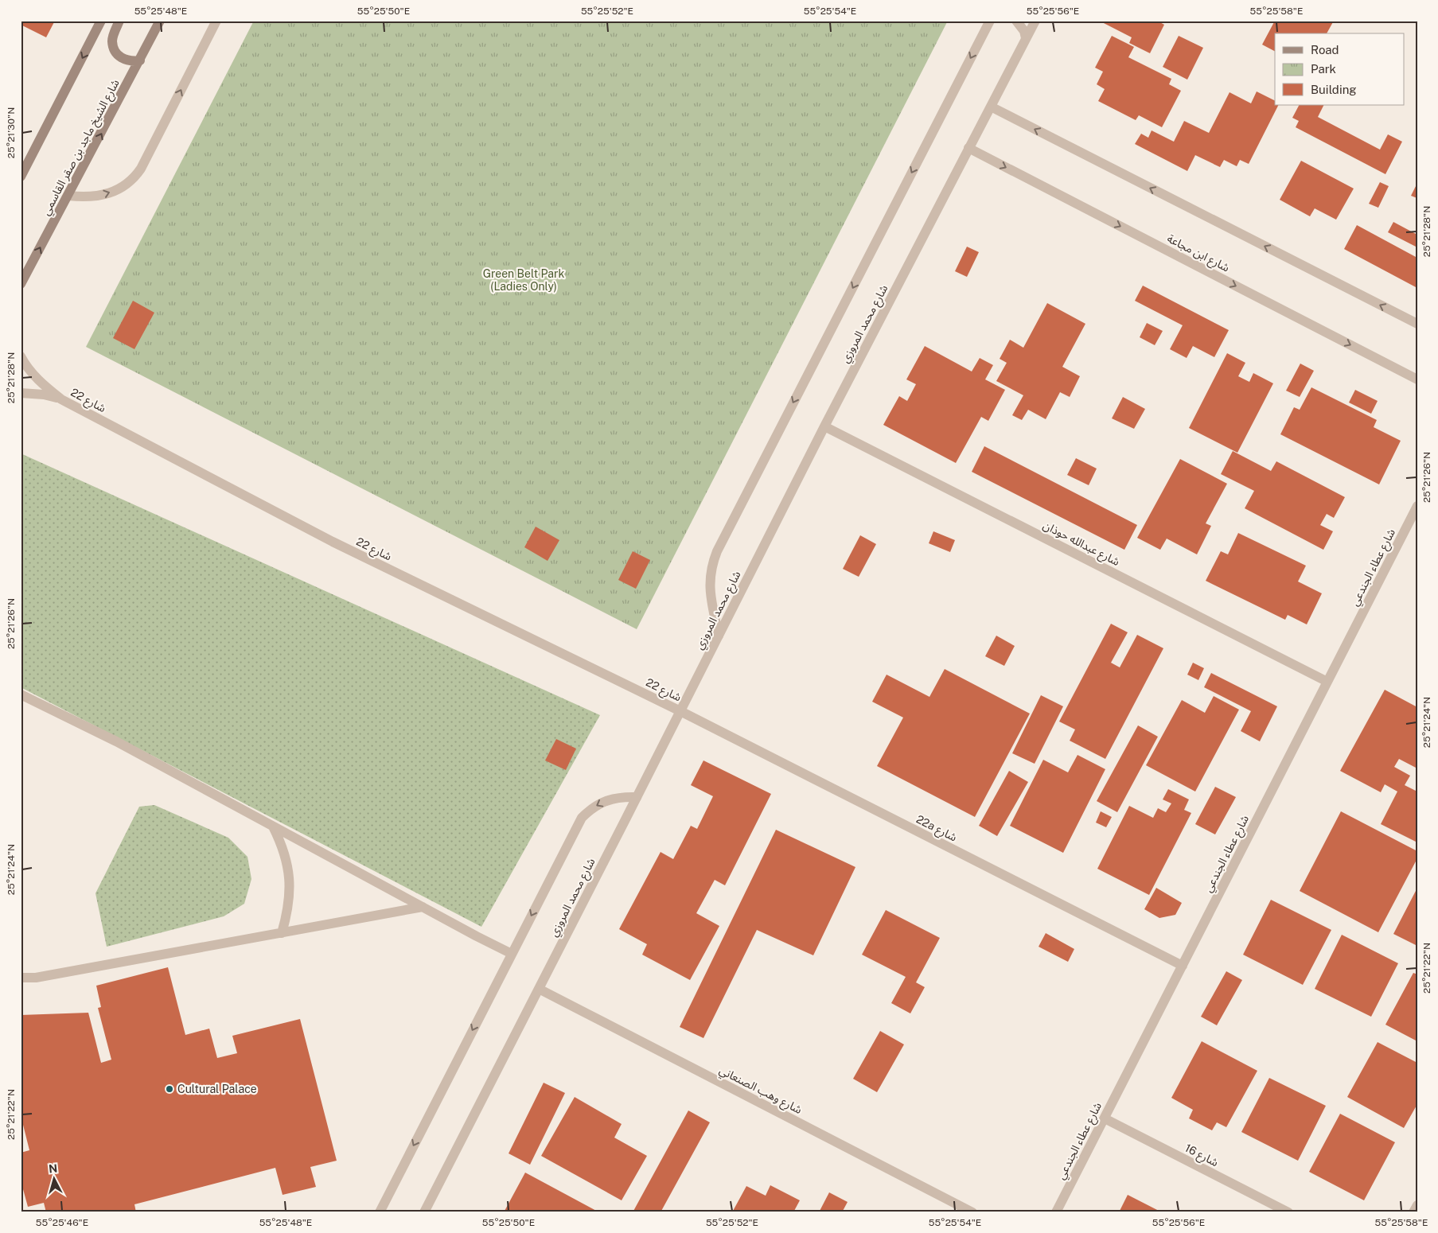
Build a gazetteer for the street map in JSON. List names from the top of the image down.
{
  "streets": {
    "main road": ["شارع الشيخ ماجد بن صقر القاسمي"],
    "street": [
      "شارع ابن مجاعة",
      "شارع محمد المروزي",
      "شارع 22",
      "شارع عبدالله حوذان",
      "شارع عطاء الجندعي",
      "22a شارع",
      "شارع وهب الصنعاني",
      "شارع 16"
    ]
  },
  "crossings": [
    ["شارع ابن مجاعة", "شارع محمد المروزي"],
    ["شارع محمد المروزي", "شارع 22"],
    ["شارع محمد المروزي", "شارع عبدالله حوذان"],
    ["شارع محمد المروزي", "22a شارع"],
    ["شارع محمد المروزي", "شارع وهب الصنعاني"],
    ["شارع 22", "22a شارع"],
    ["شارع عبدالله حوذان", "شارع عطاء الجندعي"],
    ["شارع عطاء الجندعي", "22a شارع"],
    ["شارع عطاء الجندعي", "شارع 16"]
  ],
  "parks": ["Green Belt Park (Ladies Only)"],
  "places": ["Cultural Palace"],
  "legend": ["Road", "Park", "Building"],
  "north": "top",
  "coordinates": [
    "55°25'48\"E",
    "55°25'50\"E",
    "55°25'52\"E",
    "55°25'54\"E",
    "55°25'56\"E",
    "55°25'58\"E",
    "25°21'30\"N",
    "25°21'28\"N",
    "25°21'26\"N",
    "25°21'24\"N",
    "25°21'22\"N",
    "55°25'46\"E"
  ]
}
